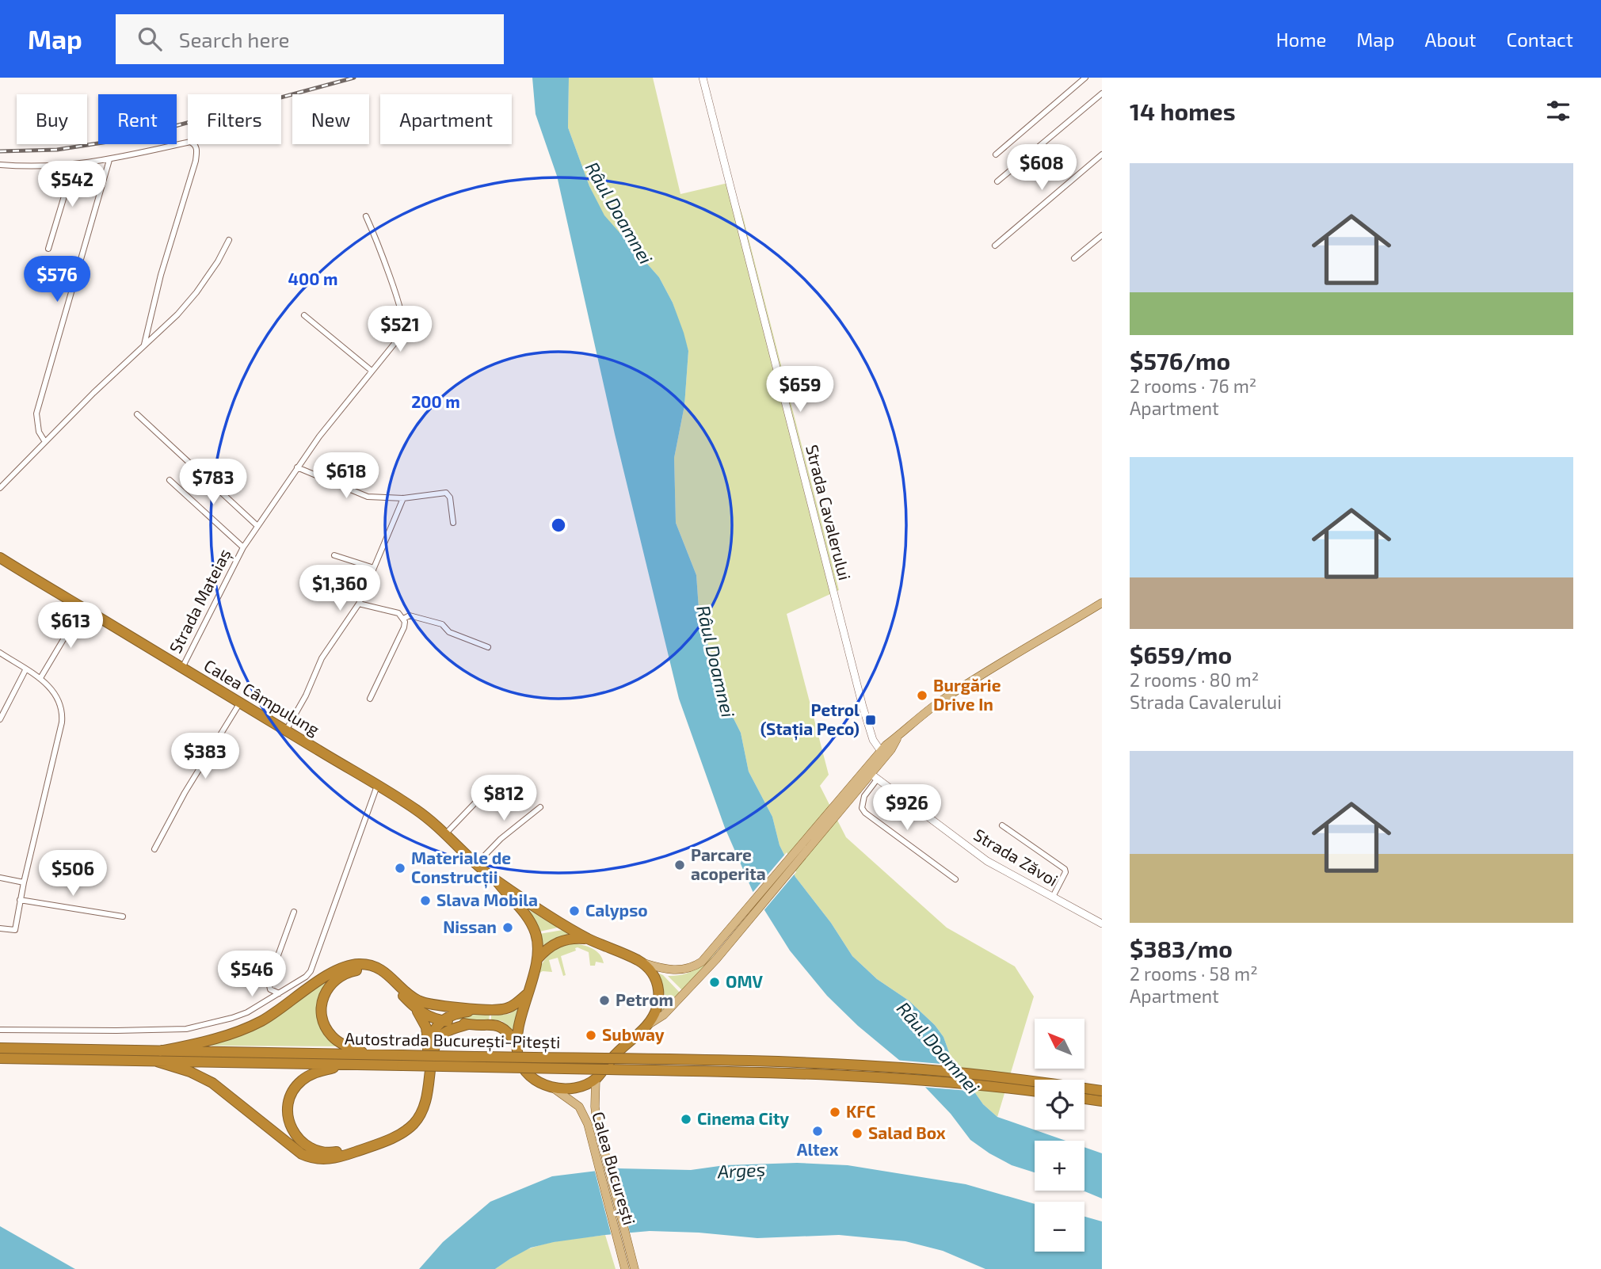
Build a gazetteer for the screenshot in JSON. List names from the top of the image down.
{
  "streets": {
    "highway": ["Calea Câmpulung", "Autostrada București-Pitești"],
    "main road": ["Strada Cavalerului", "Strada Zăvoi", "Calea București"],
    "street": ["Strada Mateiaș"]
  },
  "crossings": [
    ["Strada Mateiaș", "Calea Câmpulung"],
    ["Calea Câmpulung", "Calea București"]
  ],
  "water": ["Râul Doamnei", "Argeș"],
  "places": {
    "other": [
      "Burgărie Drive In",
      "Parcare acoperita",
      "Materiale de Construcții",
      "Slava Mobila",
      "Calypso",
      "Nissan",
      "OMV",
      "Petrom",
      "Subway",
      "KFC",
      "Cinema City",
      "Altex",
      "Salad Box"
    ],
    "transit": ["Petrol (Stația Peco)"]
  },
  "north": "top left",
  "page": {
    "header": "Map",
    "search": "Search here",
    "nav": [
      "Home",
      "Map",
      "About",
      "Contact"
    ],
    "heading": "14 homes",
    "chip": [
      "Buy",
      "Rent",
      "Filters",
      "New",
      "Apartment"
    ],
    "price": [
      "$608",
      "$542",
      "$576",
      "$521",
      "$659",
      "$618",
      "$783",
      "$1,360",
      "$613",
      "$383",
      "$812",
      "$926",
      "$506",
      "$546"
    ],
    "list": [
      {
        "name": "$576/mo",
        "note": "2 rooms · 76 m² · Apartment"
      },
      {
        "name": "$659/mo",
        "note": "2 rooms · 80 m² · Strada Cavalerului"
      },
      {
        "name": "$383/mo",
        "note": "2 rooms · 58 m² · Apartment"
      }
    ],
    "map_buttons": ["+", "−"]
  },
  "rings": ["400 m", "200 m"]
}
